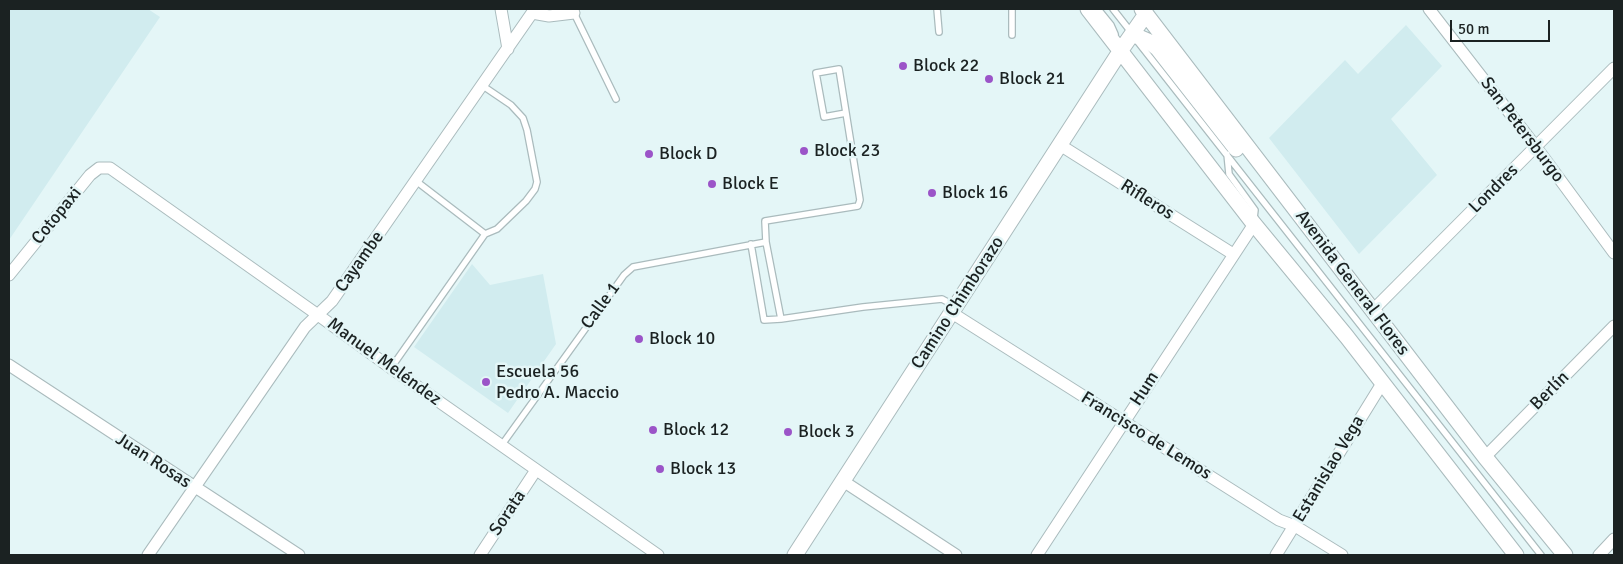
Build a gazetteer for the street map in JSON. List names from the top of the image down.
{
  "streets": {
    "main road": ["Avenida General Flores", "Camino Chimborazo"],
    "street": [
      "San Petersburgo",
      "Londres",
      "Rifleros",
      "Cotopaxi",
      "Cayambe",
      "Manuel Meléndez",
      "Hum",
      "Berlín",
      "Francisco de Lemos",
      "Juan Rosas",
      "Estanislao Vega",
      "Sorata"
    ],
    "lane": ["Calle 1"]
  },
  "crossings": [
    ["San Petersburgo", "Londres"],
    ["Londres", "Avenida General Flores"],
    ["Rifleros", "Camino Chimborazo"],
    ["Rifleros", "Hum"],
    ["Cotopaxi", "Manuel Meléndez"],
    ["Cayambe", "Manuel Meléndez"],
    ["Cayambe", "Juan Rosas"],
    ["Avenida General Flores", "Camino Chimborazo"],
    ["Avenida General Flores", "Hum"],
    ["Avenida General Flores", "Berlín"],
    ["Avenida General Flores", "Estanislao Vega"],
    ["Camino Chimborazo", "Francisco de Lemos"],
    ["Calle 1", "Manuel Meléndez"],
    ["Manuel Meléndez", "Sorata"],
    ["Hum", "Francisco de Lemos"],
    ["Francisco de Lemos", "Estanislao Vega"]
  ],
  "places": [
    "Block 22",
    "Block 21",
    "Block 23",
    "Block D",
    "Block E",
    "Block 16",
    "Block 10",
    "Escuela 56 Pedro A. Maccio",
    "Block 12",
    "Block 3",
    "Block 13"
  ],
  "scale_bar": "50 m"
}
